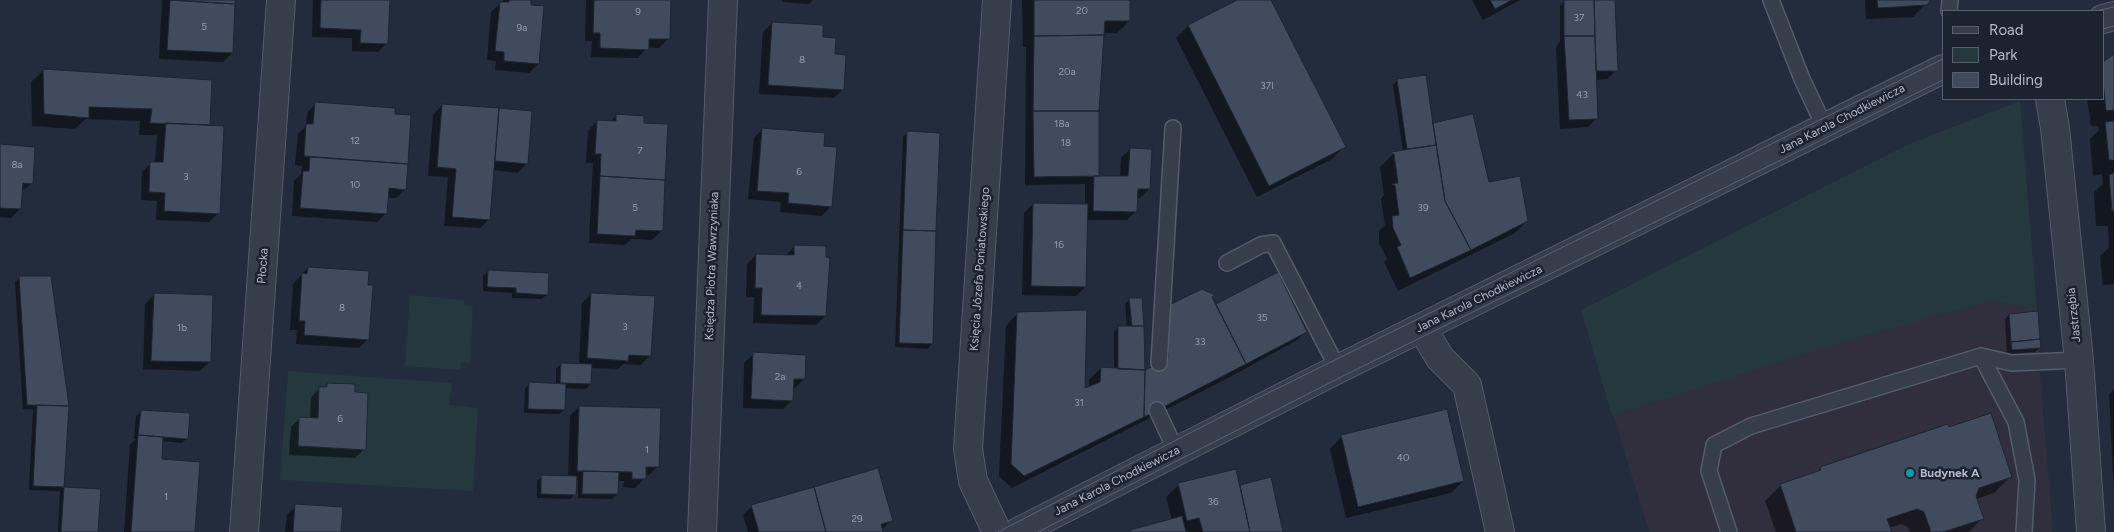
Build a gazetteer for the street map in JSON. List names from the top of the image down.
{
  "streets": {
    "street": [
      "Jana Karola Chodkiewicza",
      "Płocka",
      "Księdza Piotra Wawrzyniaka",
      "Księcia Józefa Poniatowskiego",
      "Jastrzębia"
    ]
  },
  "places": ["Budynek A"],
  "house_numbers": [
    "20",
    "9",
    "37",
    "5",
    "9a",
    "8",
    "20a",
    "37I",
    "43",
    "18a",
    "12",
    "18",
    "7",
    "8a",
    "6",
    "3",
    "10",
    "5",
    "39",
    "16",
    "4",
    "8",
    "35",
    "3",
    "1b",
    "33",
    "2a",
    "31",
    "6",
    "1",
    "40",
    "1",
    "36",
    "29"
  ],
  "legend": ["Road", "Park", "Building"]
}
